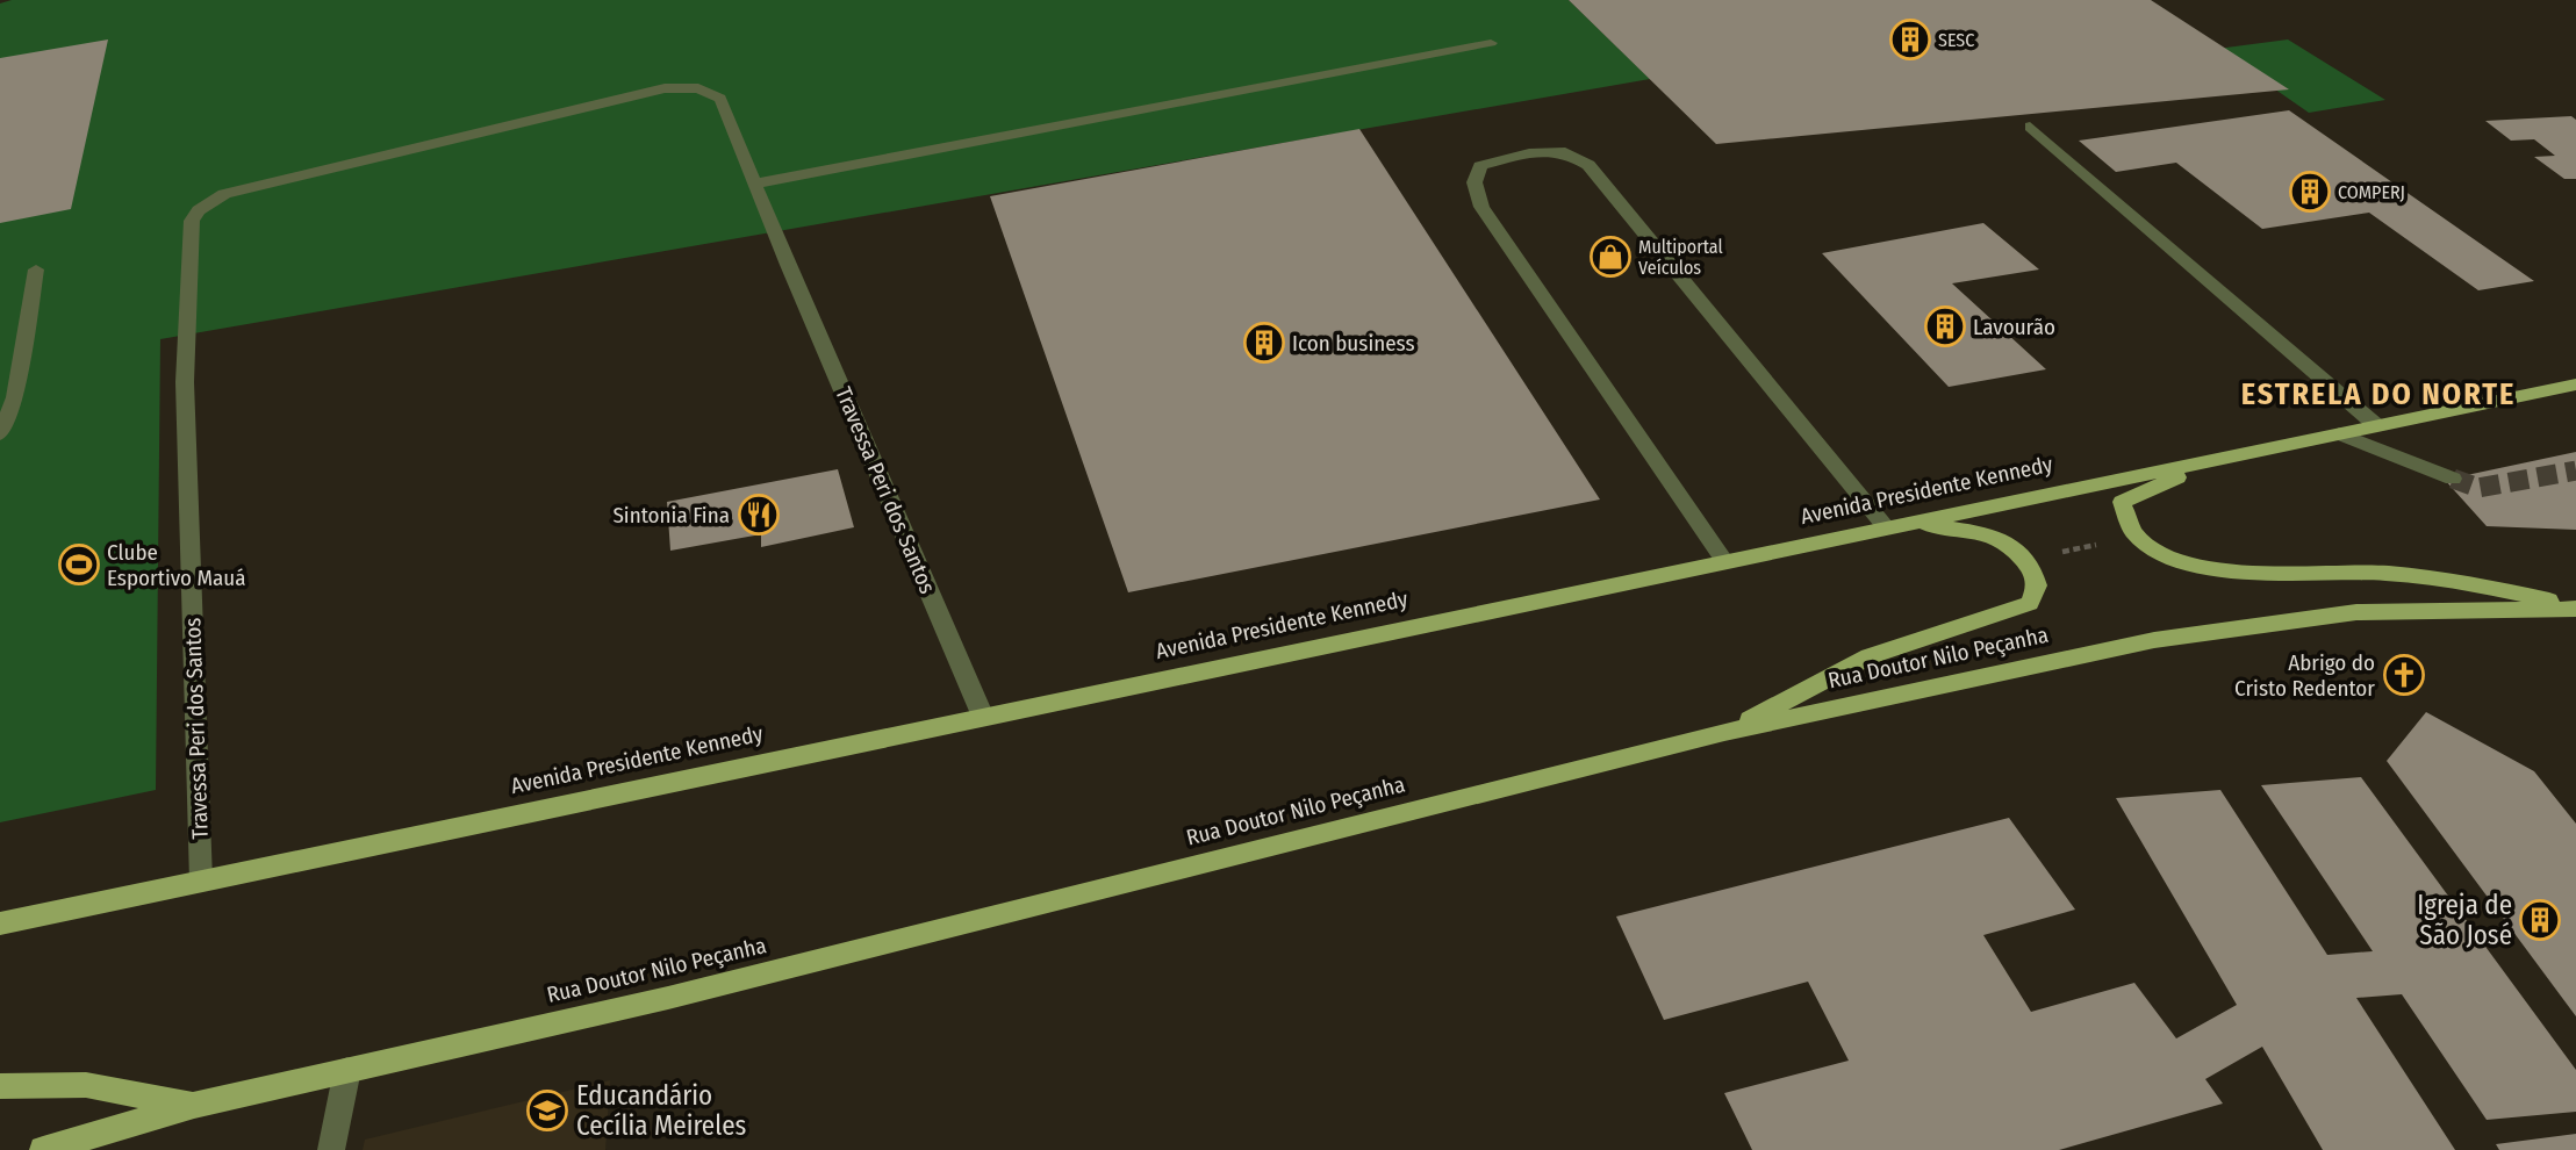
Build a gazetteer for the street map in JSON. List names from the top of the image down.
{
  "streets": {
    "main road": ["Avenida Presidente Kennedy", "Rua Doutor Nilo Peçanha"],
    "street": ["Travessa Peri dos Santos"]
  },
  "crossings": [
    ["Travessa Peri dos Santos", "Avenida Presidente Kennedy"]
  ],
  "districts": ["ESTRELA DO NORTE"],
  "places": {
    "building": [
      "SESC",
      "COMPERJ",
      "Lavourão",
      "Icon business",
      "Igreja de São José"
    ],
    "shop": ["Multiportal Veículos"],
    "restaurant": ["Sintonia Fina"],
    "sports": ["Clube Esportivo Mauá"],
    "church": ["Abrigo do Cristo Redentor"],
    "school or university": ["Educandário Cecília Meireles"]
  }
}
